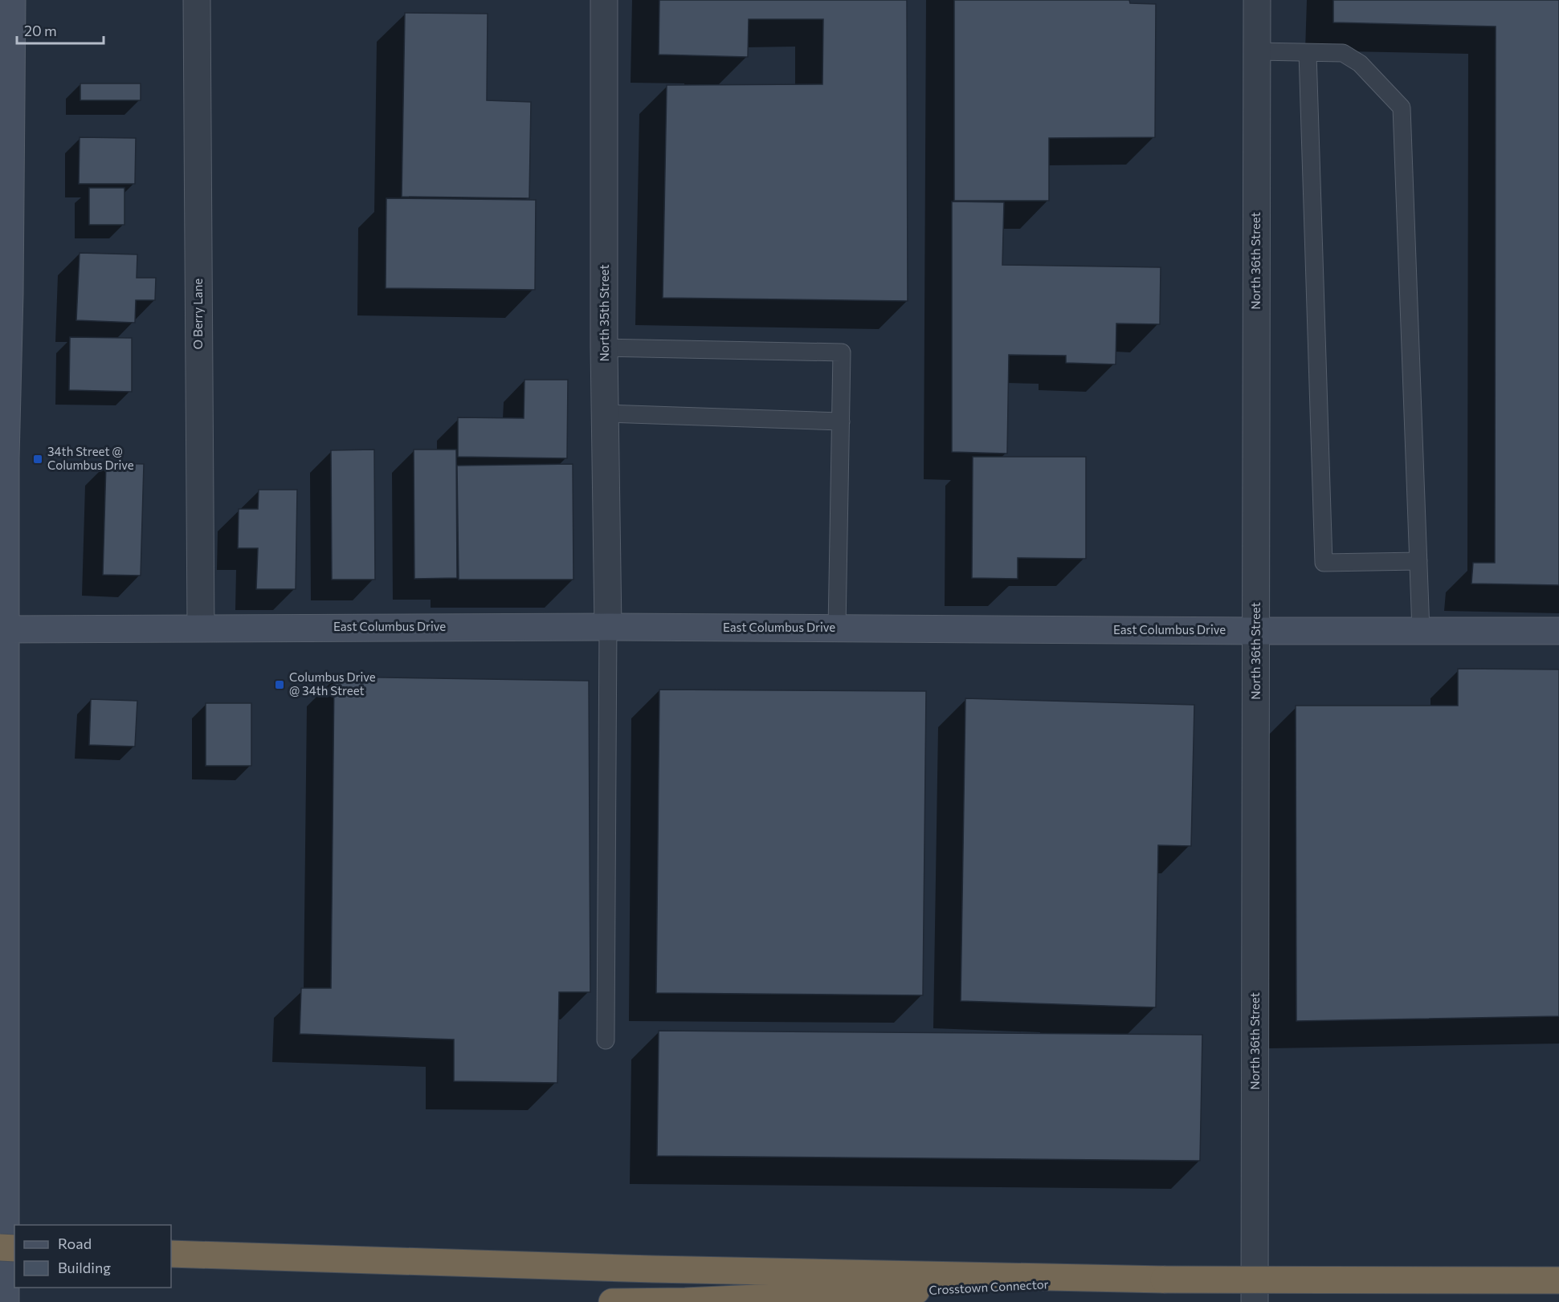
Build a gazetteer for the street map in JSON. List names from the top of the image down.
{
  "streets": {
    "highway": ["Crosstown Connector"],
    "main road": ["East Columbus Drive"],
    "street": ["North 36th Street", "North 35th Street", "O Berry Lane"]
  },
  "crossings": [
    ["North 36th Street", "East Columbus Drive"],
    ["North 35th Street", "East Columbus Drive"],
    ["O Berry Lane", "East Columbus Drive"]
  ],
  "places": {
    "transit": ["34th Street @ Columbus Drive", "Columbus Drive @ 34th Street"]
  },
  "legend": ["Road", "Building"],
  "scale_bar": "20 m"
}
